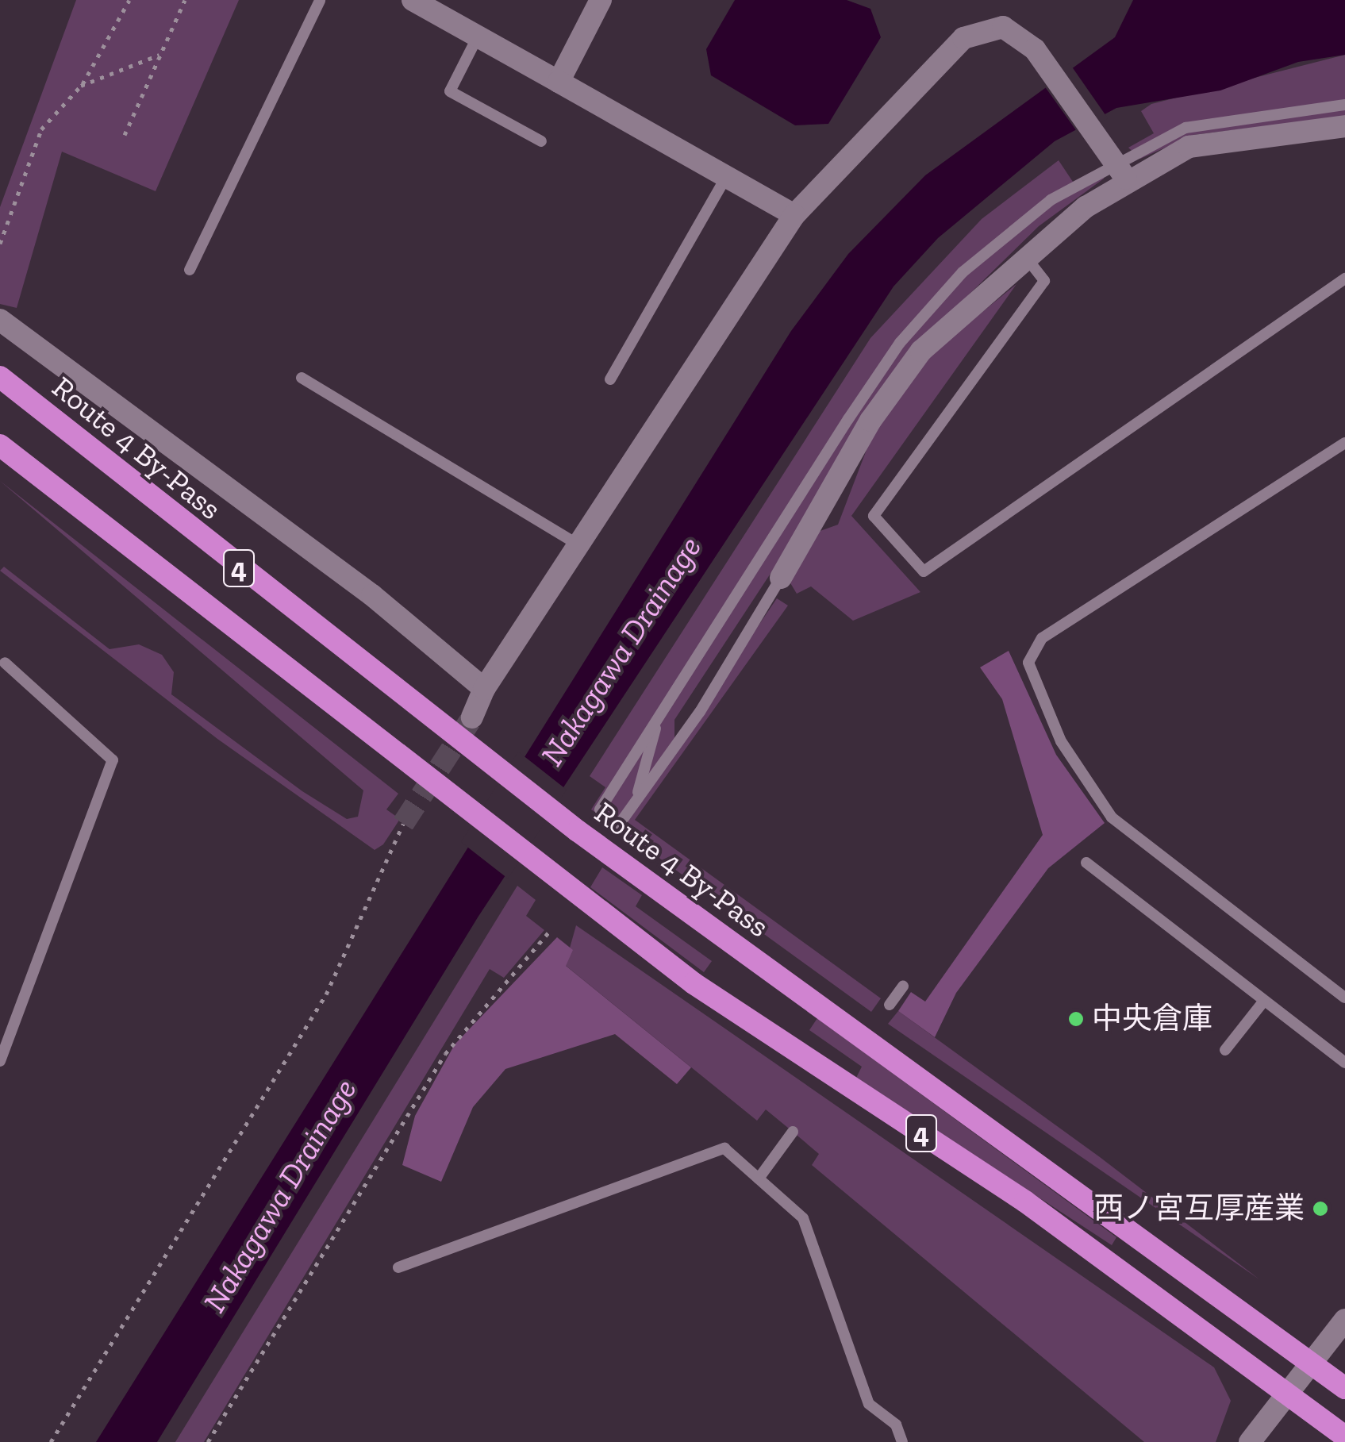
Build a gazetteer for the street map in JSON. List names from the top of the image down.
{
  "streets": {
    "highway": ["Route 4 By-Pass", "4"]
  },
  "water": ["Nakagawa Drainage"],
  "places": ["中央倉庫", "西ノ宮互厚産業"]
}
